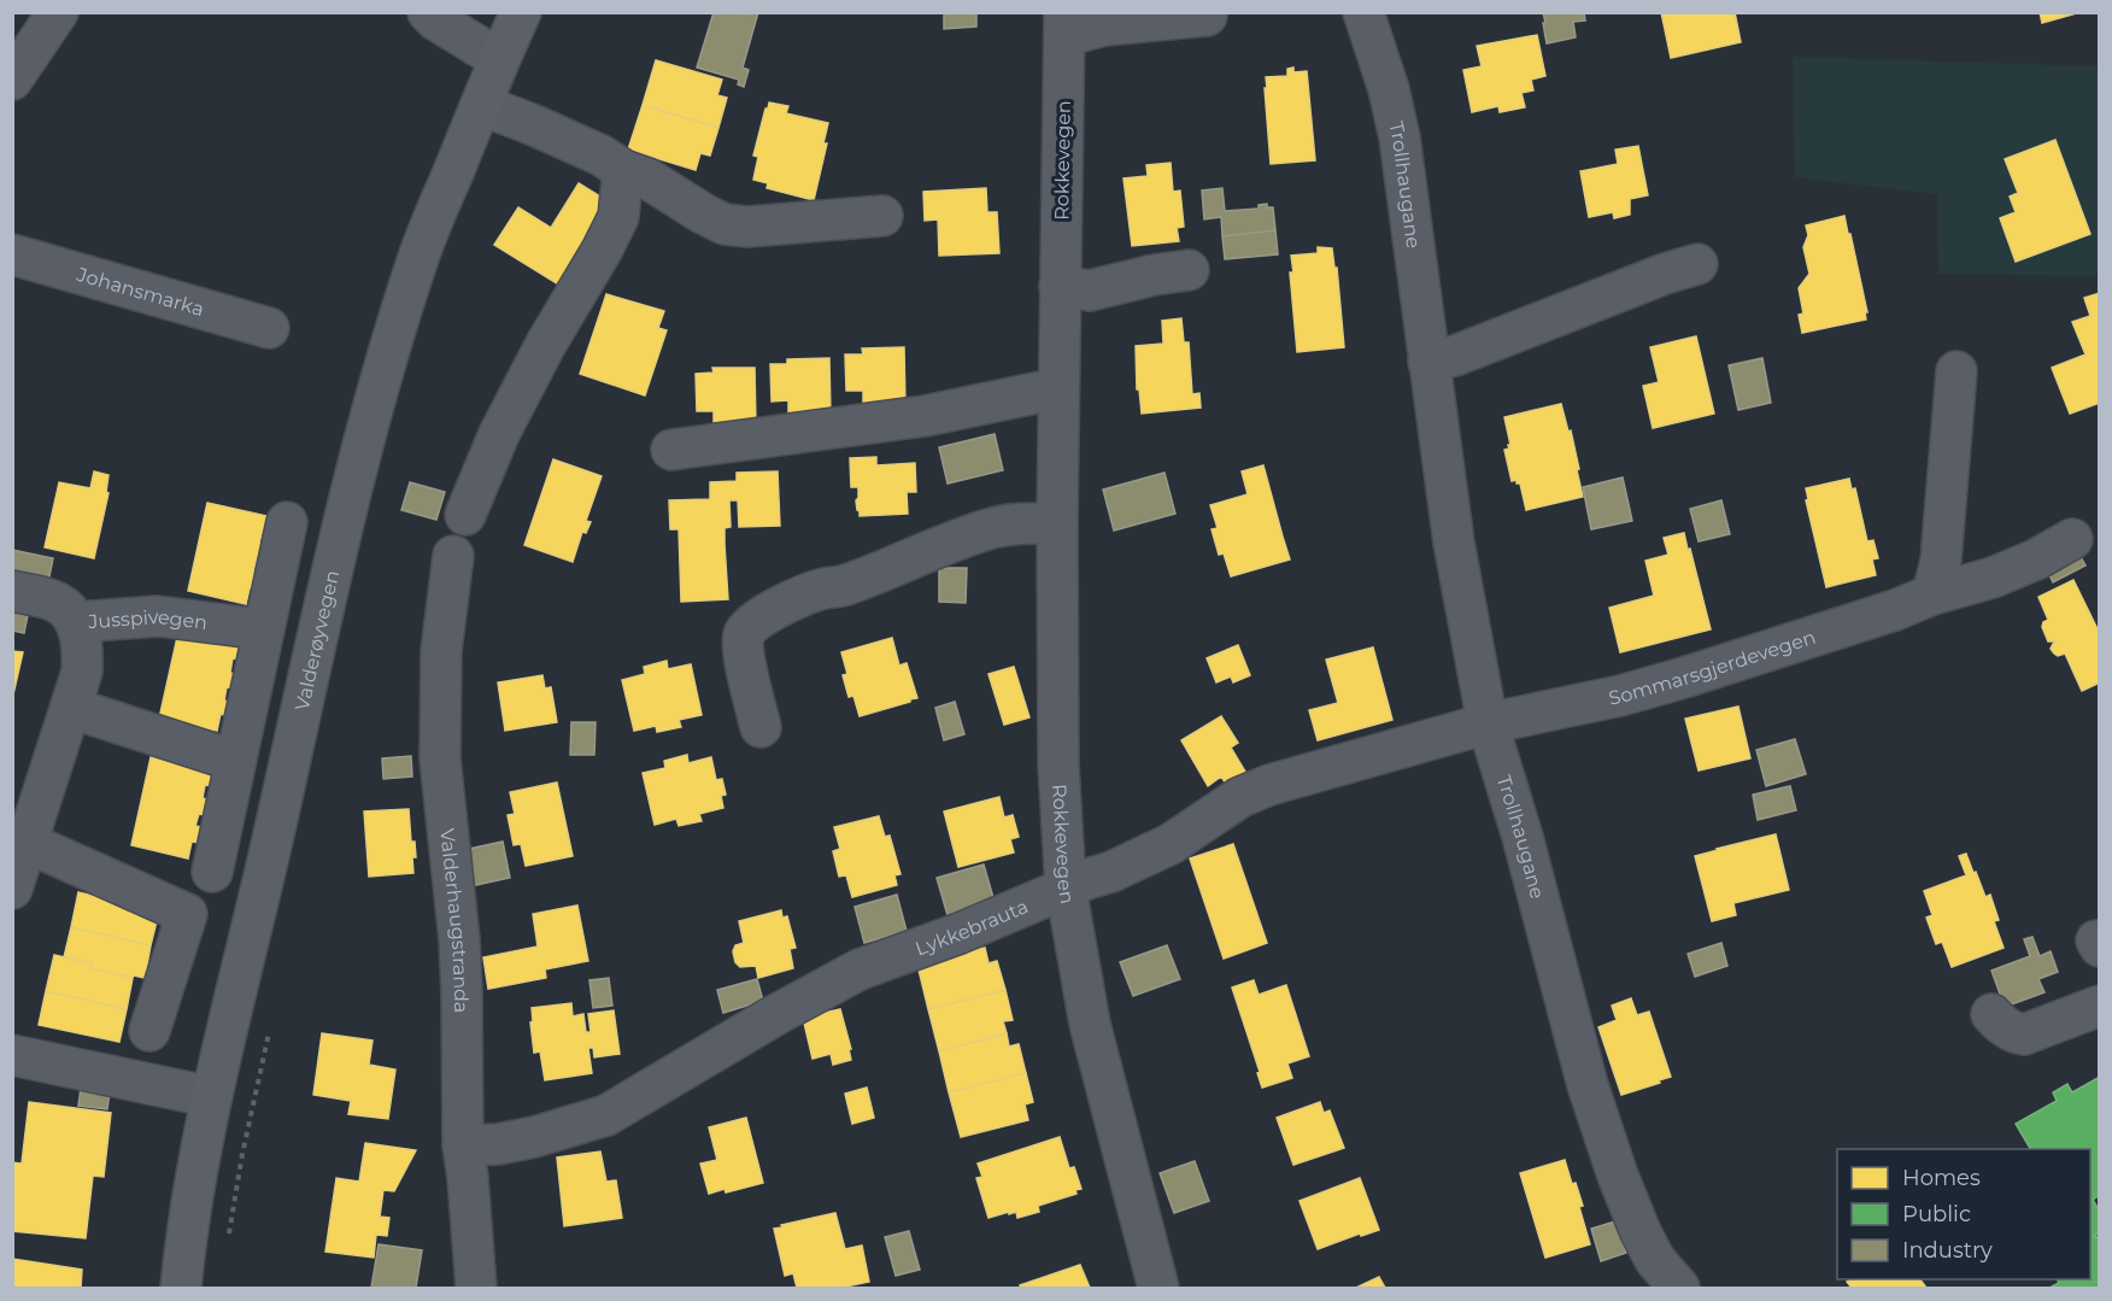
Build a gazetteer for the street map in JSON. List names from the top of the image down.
{
  "streets": {
    "main road": ["Valderøyvegen"],
    "street": [
      "Rokkevegen",
      "Trollhaugane",
      "Johansmarka",
      "Jusspivegen",
      "Sommarsgjerdevegen",
      "Valderhaugstranda",
      "Lykkebrauta"
    ]
  },
  "crossings": [
    ["Rokkevegen", "Lykkebrauta"],
    ["Trollhaugane", "Sommarsgjerdevegen"],
    ["Trollhaugane", "Lykkebrauta"],
    ["Sommarsgjerdevegen", "Lykkebrauta"],
    ["Valderhaugstranda", "Lykkebrauta"]
  ],
  "legend": ["Homes", "Public", "Industry"]
}
